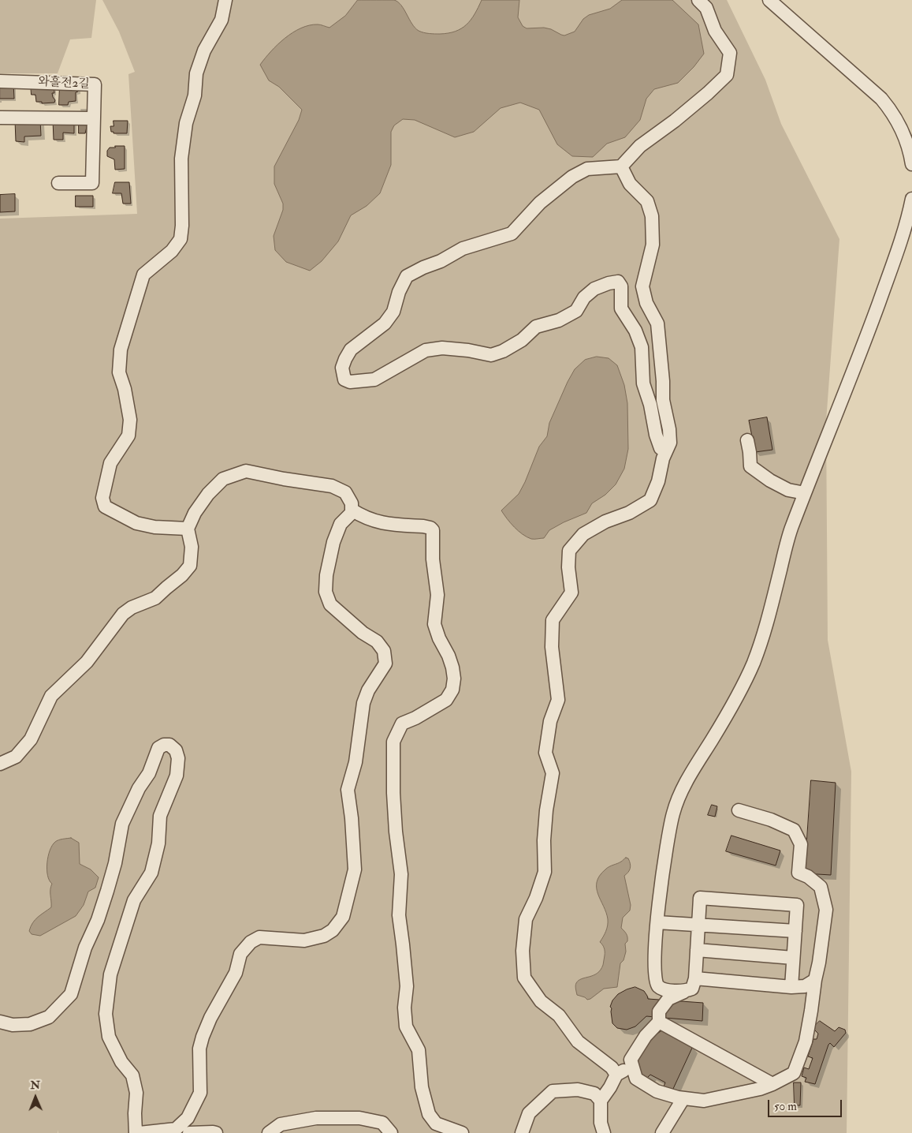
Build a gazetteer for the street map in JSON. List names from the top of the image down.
{
  "streets": {
    "street": ["와흘전2길"]
  },
  "scale_bar": "50 m",
  "north": "top"
}
